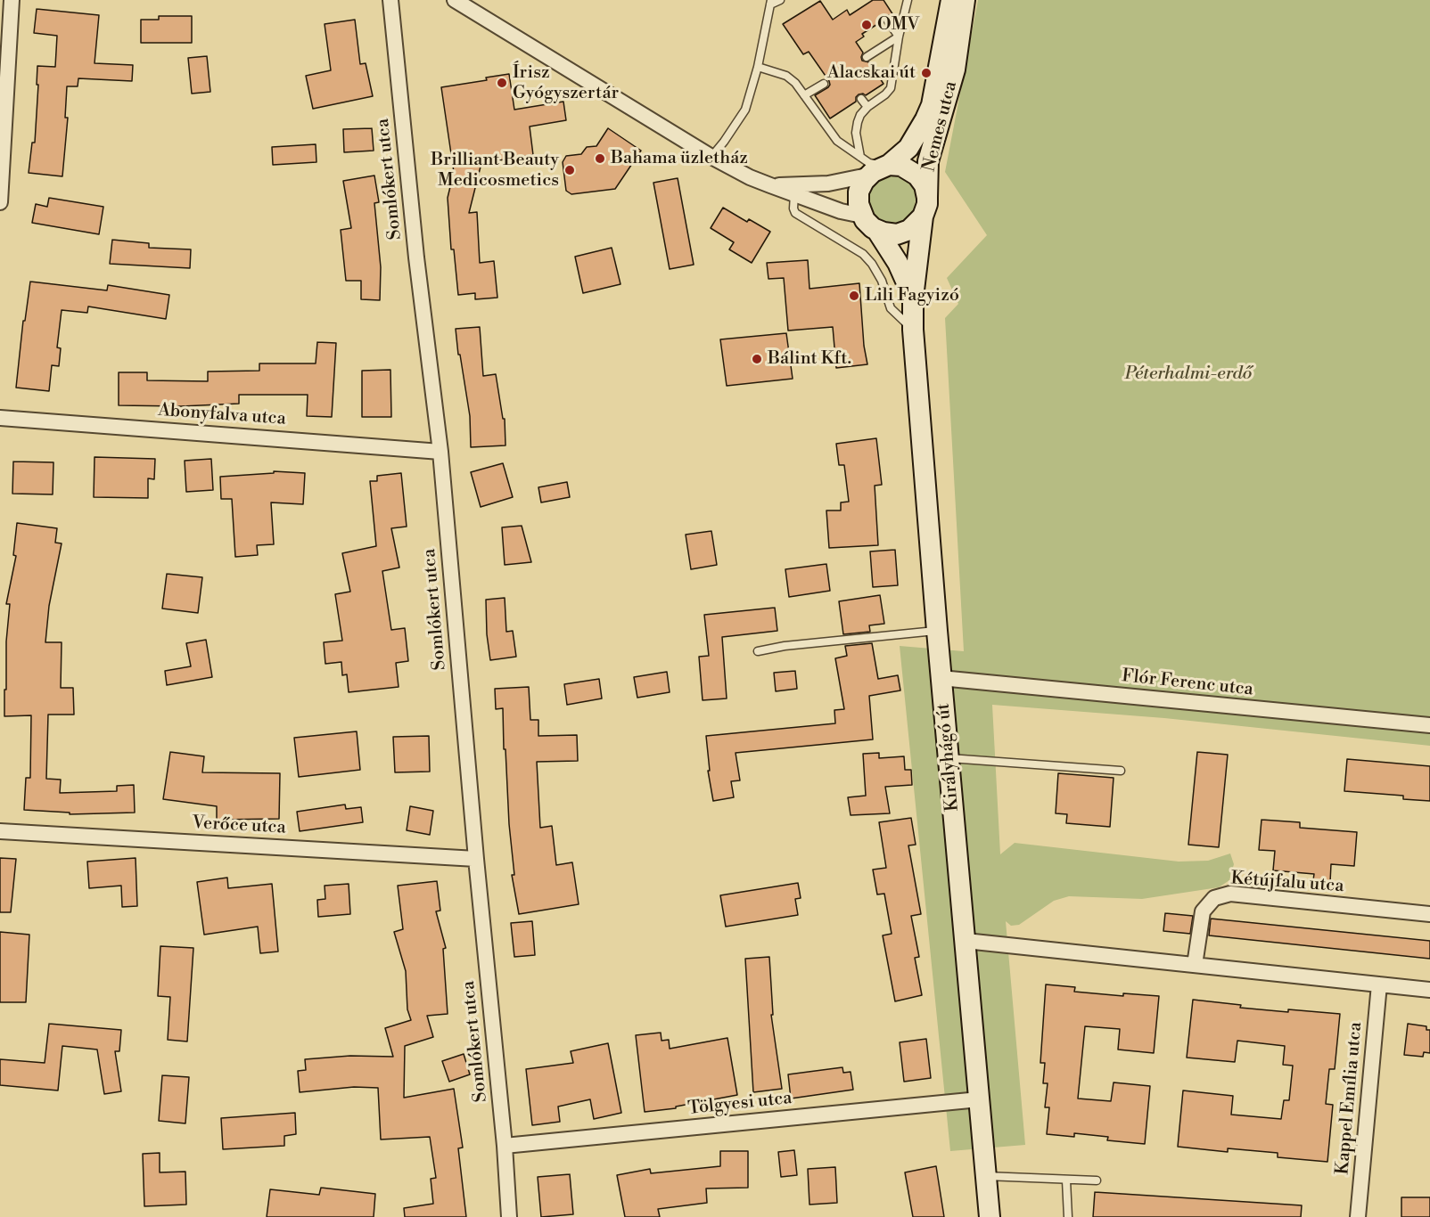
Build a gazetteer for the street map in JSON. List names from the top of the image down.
{
  "streets": {
    "street": [
      "Nemes utca",
      "Somlókert utca",
      "Abonyfalva utca",
      "Flór Ferenc utca",
      "Királyhágó út",
      "Verőce utca",
      "Kétújfalu utca",
      "Kappel Emília utca",
      "Tölgyesi utca"
    ]
  },
  "crossings": [
    ["Nemes utca", "Királyhágó út"],
    ["Somlókert utca", "Abonyfalva utca"],
    ["Somlókert utca", "Verőce utca"],
    ["Somlókert utca", "Tölgyesi utca"],
    ["Flór Ferenc utca", "Királyhágó út"],
    ["Királyhágó út", "Tölgyesi utca"]
  ],
  "parks": ["Péterhalmi-erdő"],
  "places": [
    "OMV",
    "Alacskai út",
    "Írisz Gyógyszertár",
    "Bahama üzletház",
    "Brilliant Beauty Medicosmetics",
    "Lili Fagyizó",
    "Bálint Kft."
  ]
}
